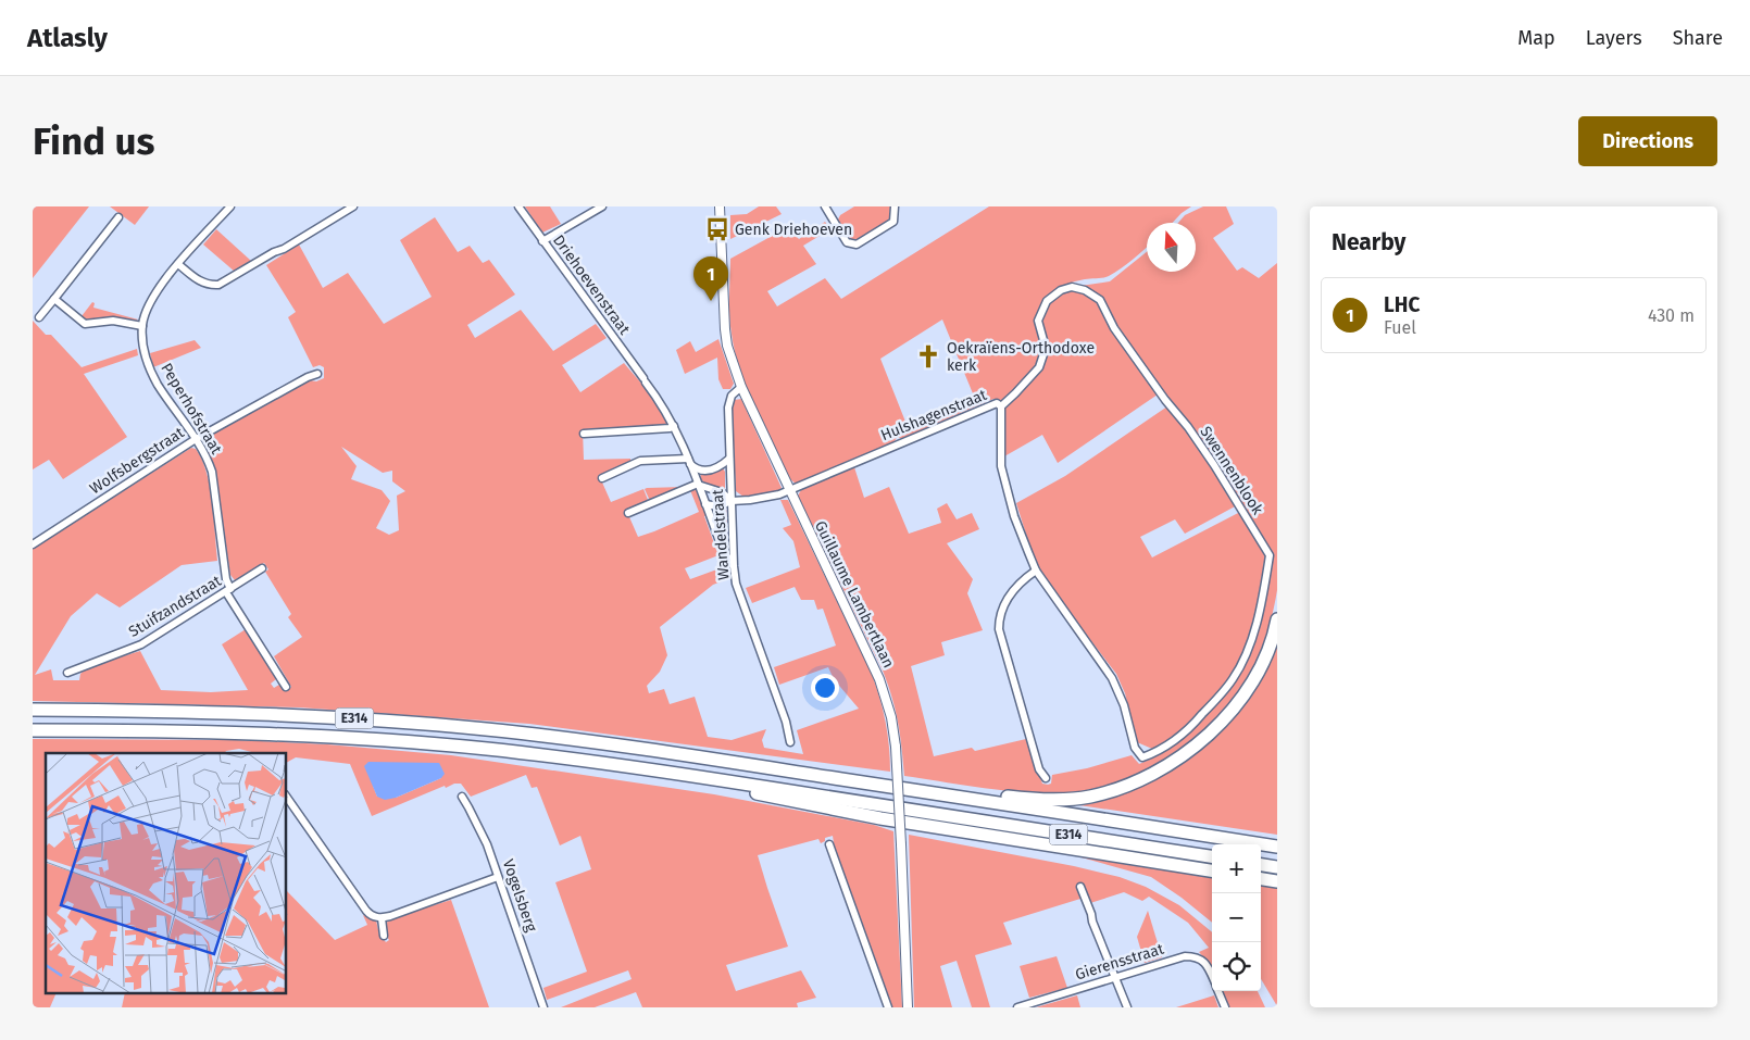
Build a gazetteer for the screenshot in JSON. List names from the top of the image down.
{
  "streets": {
    "highway": ["E314"],
    "street": [
      "Driehoevenstraat",
      "Peperhofstraat",
      "Hulshagenstraat",
      "Wolfsbergstraat",
      "Swennenblook",
      "Wandelstraat",
      "Guillaume Lambertlaan",
      "Stuifzandstraat",
      "Vogelsberg",
      "Gierensstraat"
    ]
  },
  "crossings": [
    ["Driehoevenstraat", "Wandelstraat"],
    ["Peperhofstraat", "Wolfsbergstraat"],
    ["Peperhofstraat", "Stuifzandstraat"],
    ["Hulshagenstraat", "Swennenblook"],
    ["Hulshagenstraat", "Guillaume Lambertlaan"],
    ["Wandelstraat", "Guillaume Lambertlaan"]
  ],
  "places": {
    "bus stop": ["Genk Driehoeven"],
    "church": ["Oekraïens-Orthodoxe kerk"]
  },
  "north": "top",
  "page": {
    "header": "Atlasly",
    "nav": ["Map", "Layers", "Share"],
    "buttons": "Directions",
    "title": "Find us",
    "heading": "Nearby",
    "pins": "1",
    "list": [
      {
        "mark": "1",
        "name": "LHC",
        "note": "Fuel",
        "value": "430 m"
      }
    ],
    "map_buttons": ["+", "−"]
  }
}
